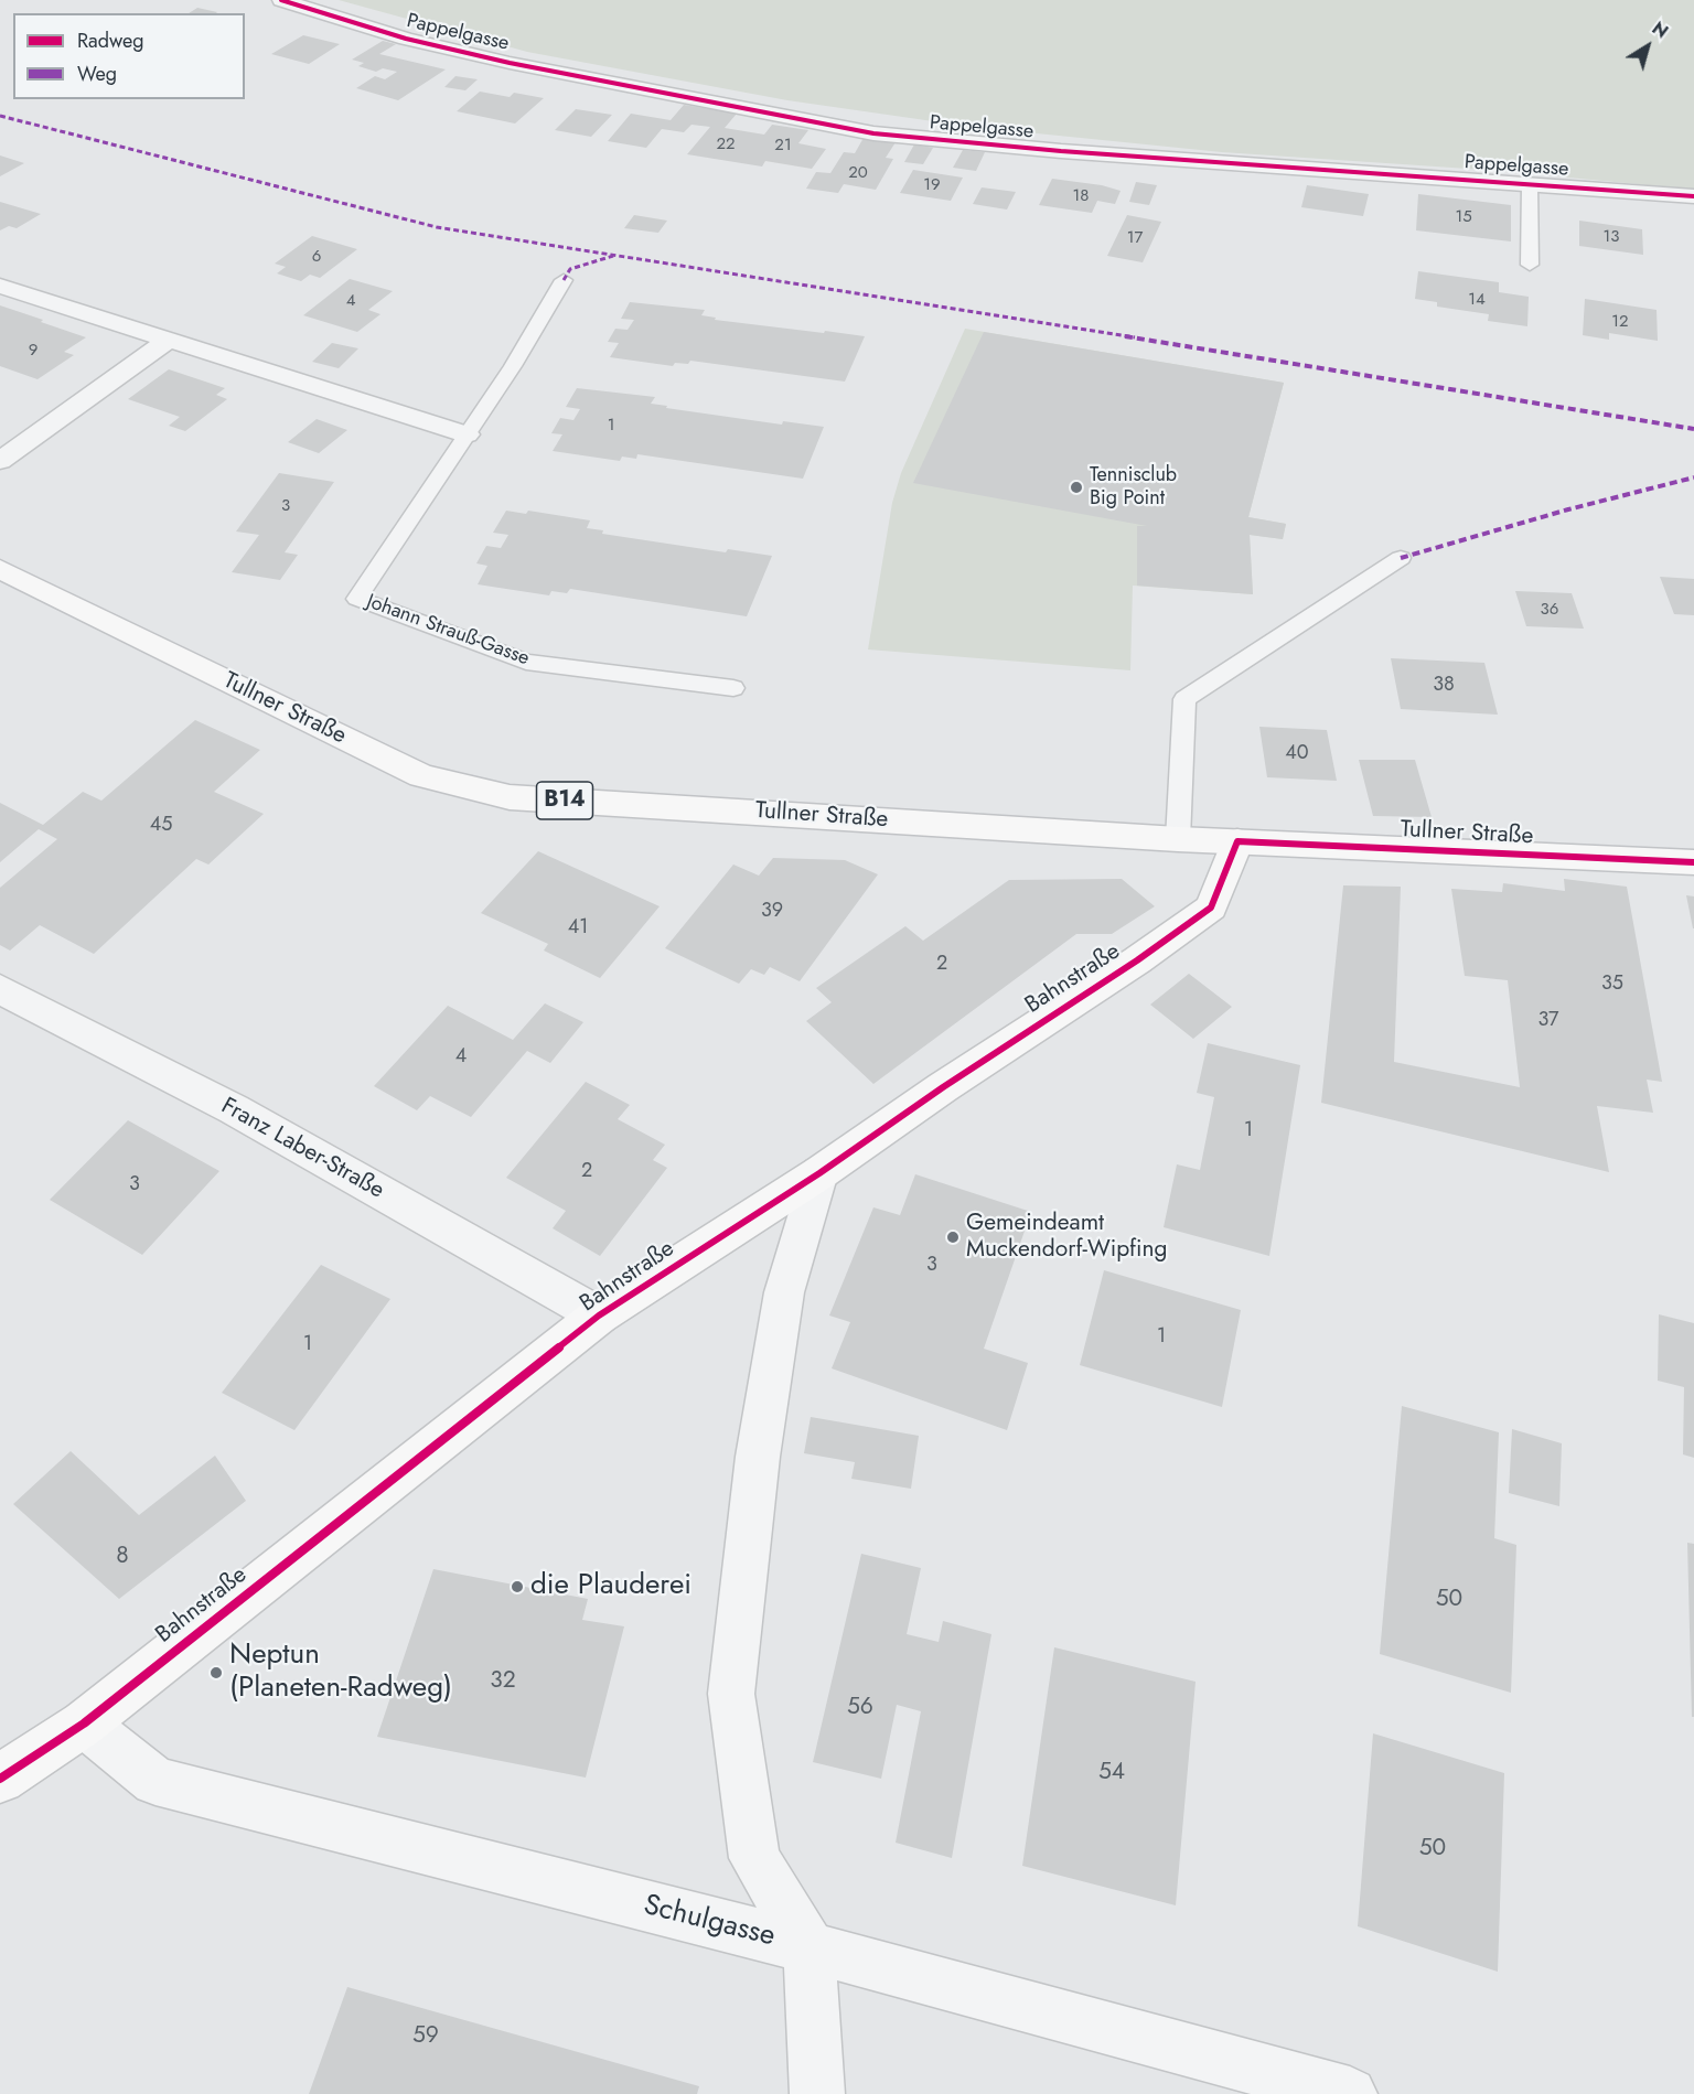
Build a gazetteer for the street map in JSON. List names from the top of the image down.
{
  "streets": {
    "main road": ["Tullner Straße", "B14", "Bahnstraße"],
    "street": ["Pappelgasse", "Franz Laber-Straße", "Schulgasse"],
    "lane": ["Johann Strauß-Gasse"]
  },
  "crossings": [
    ["Tullner Straße", "Bahnstraße"],
    ["Bahnstraße", "Franz Laber-Straße"],
    ["Bahnstraße", "Schulgasse"]
  ],
  "places": [
    "Tennisclub Big Point",
    "Gemeindeamt Muckendorf-Wipfing",
    "die Plauderei",
    "Neptun (Planeten-Radweg)"
  ],
  "house_numbers": [
    "22",
    "21",
    "20",
    "19",
    "18",
    "15",
    "13",
    "17",
    "6",
    "14",
    "4",
    "12",
    "9",
    "1",
    "3",
    "36",
    "38",
    "40",
    "45",
    "39",
    "41",
    "2",
    "35",
    "37",
    "4",
    "1",
    "2",
    "3",
    "3",
    "1",
    "1",
    "8",
    "50",
    "32",
    "56",
    "54",
    "50",
    "59"
  ],
  "legend": ["Radweg", "Weg"],
  "north": "top right"
}
